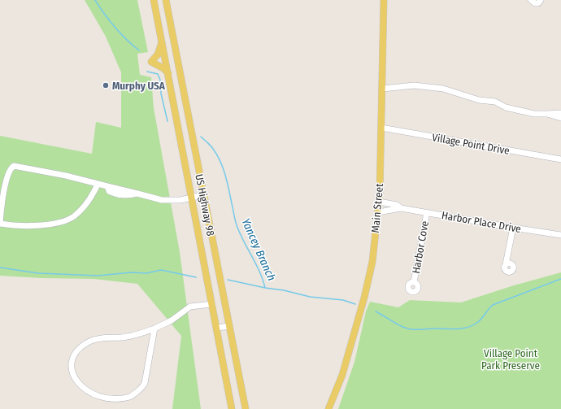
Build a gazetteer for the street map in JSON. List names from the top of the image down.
{
  "streets": {
    "main road": ["US Highway 98", "Main Street"],
    "street": ["Village Point Drive", "Harbor Place Drive", "Harbor Cove"]
  },
  "crossings": [
    ["Village Point Drive", "Main Street"],
    ["Main Street", "Harbor Place Drive"],
    ["Harbor Place Drive", "Harbor Cove"]
  ],
  "water": ["Yancey Branch"],
  "parks": ["Village Point Park Preserve"],
  "places": ["Murphy USA"]
}
